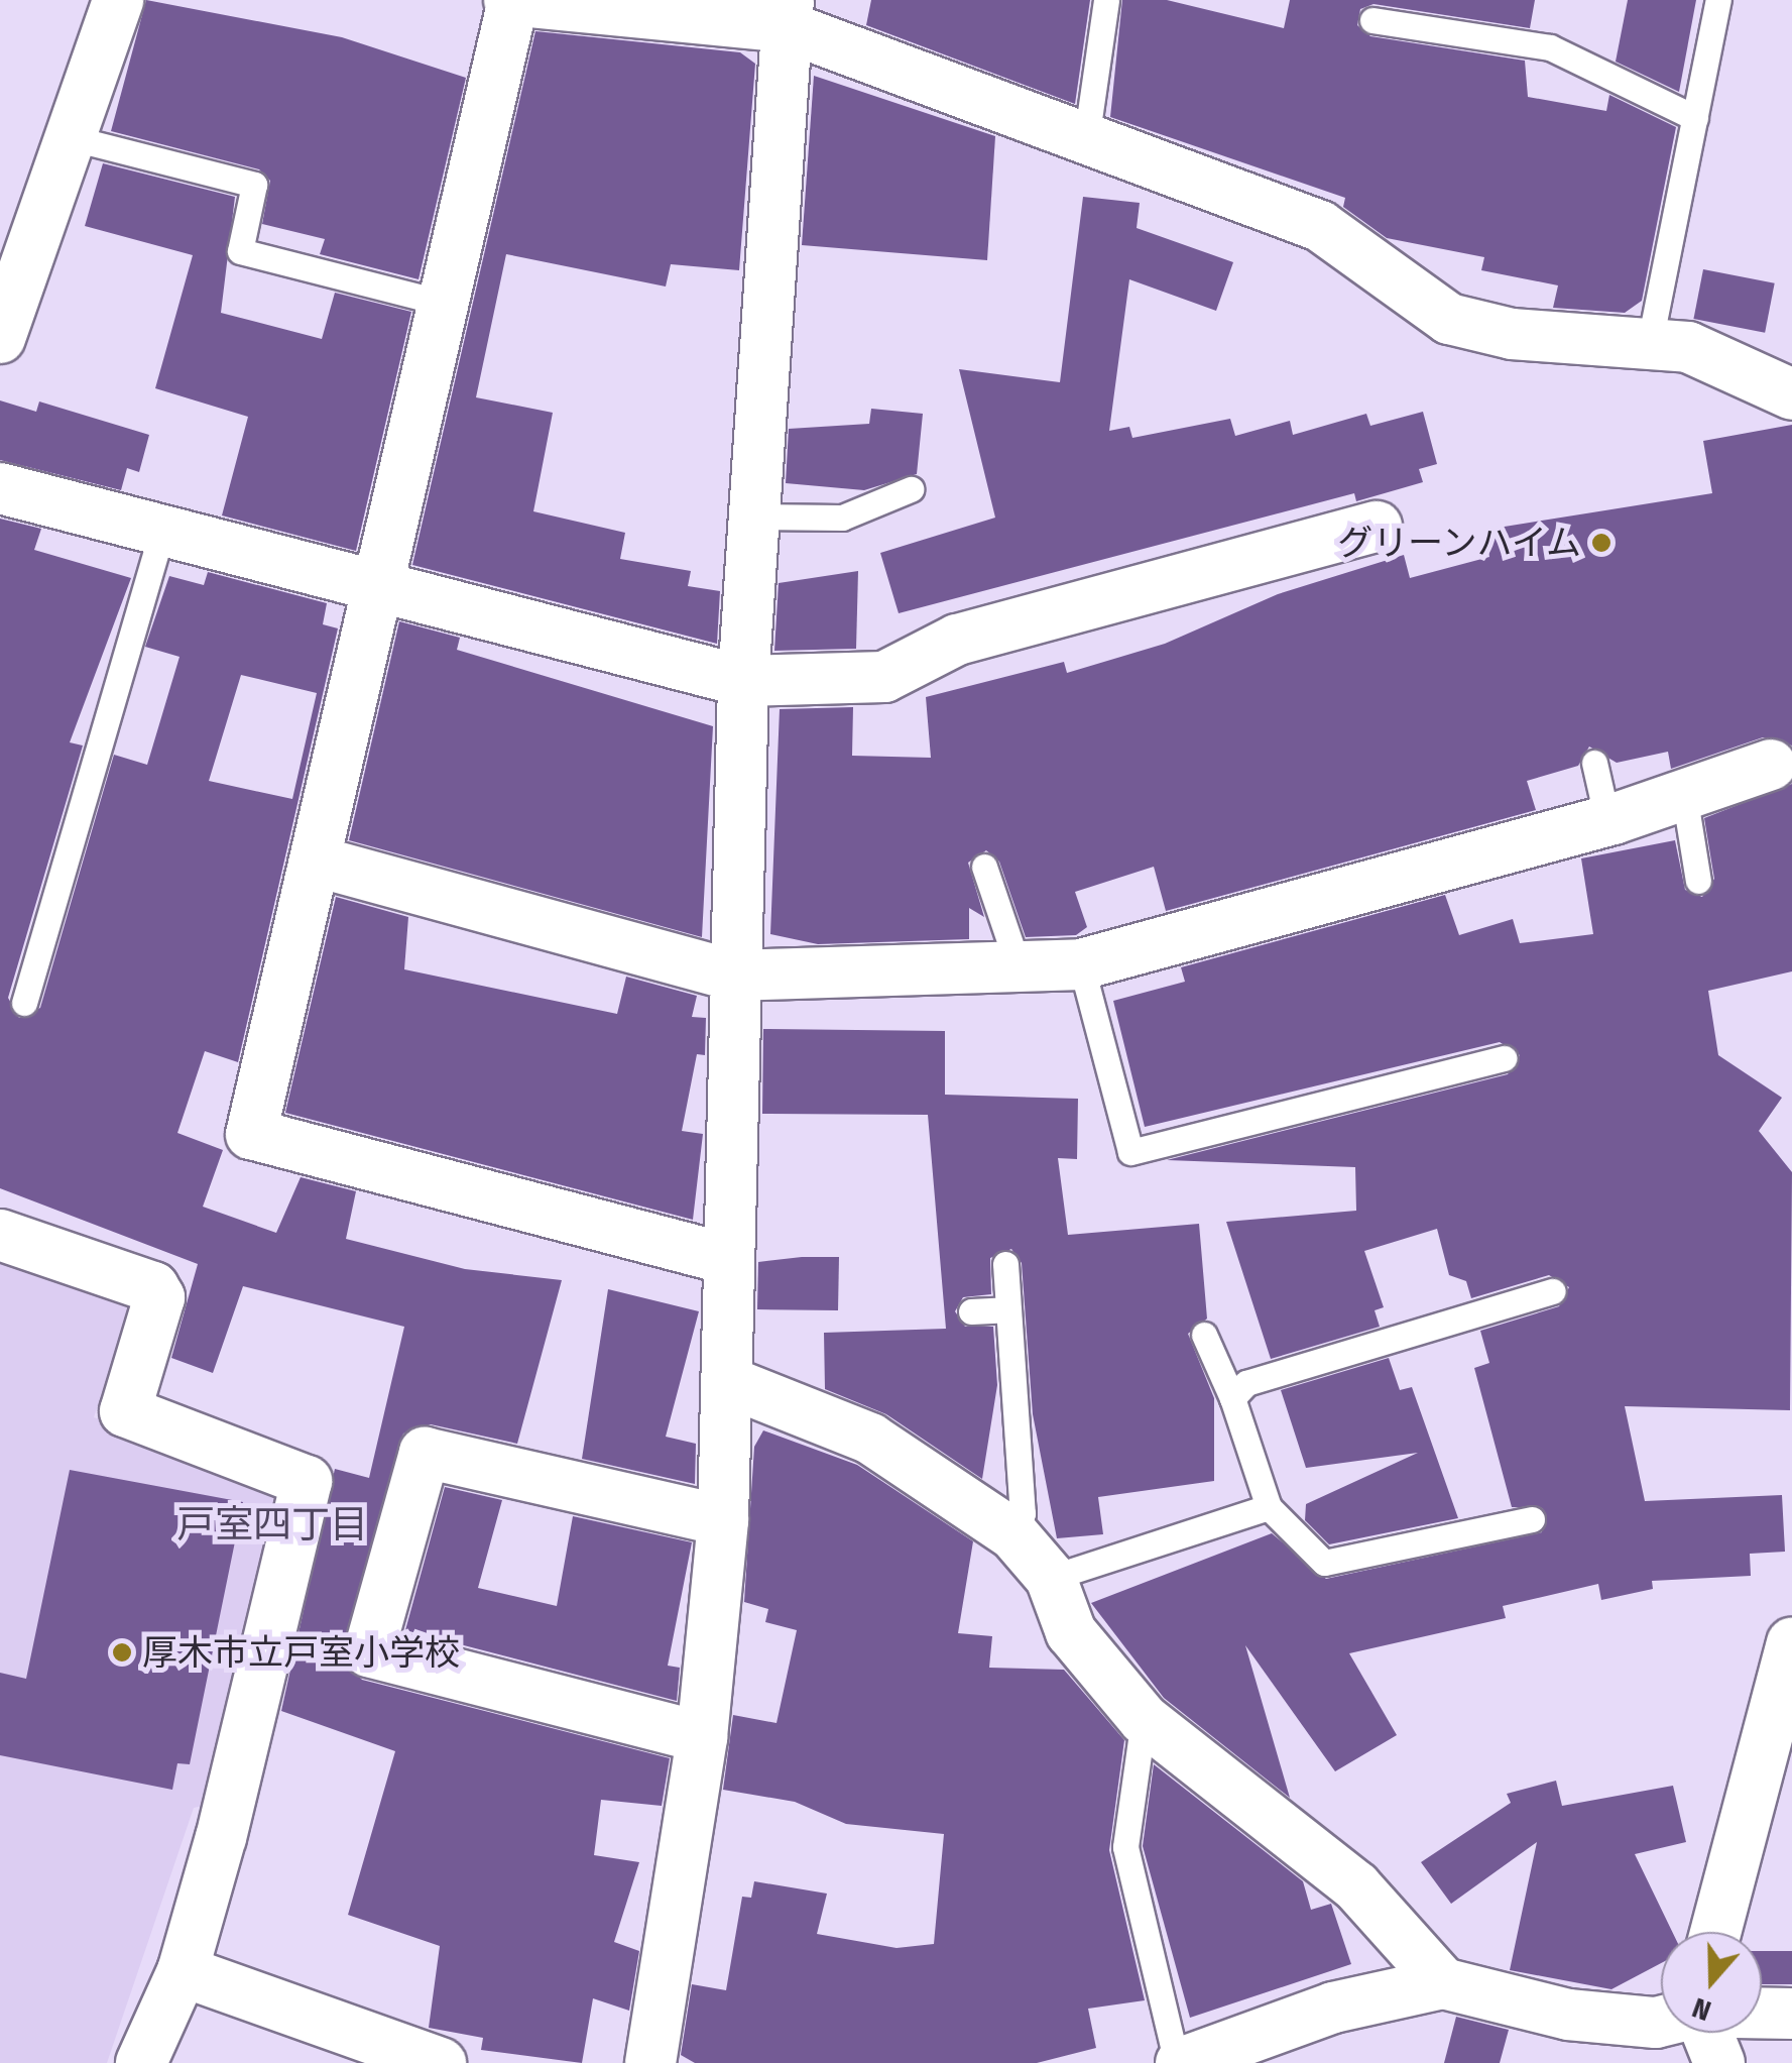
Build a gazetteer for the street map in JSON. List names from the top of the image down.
{
  "districts": ["戸室四丁目"],
  "places": ["グリーンハイム", "厚木市立戸室小学校"],
  "north": "bottom"
}
